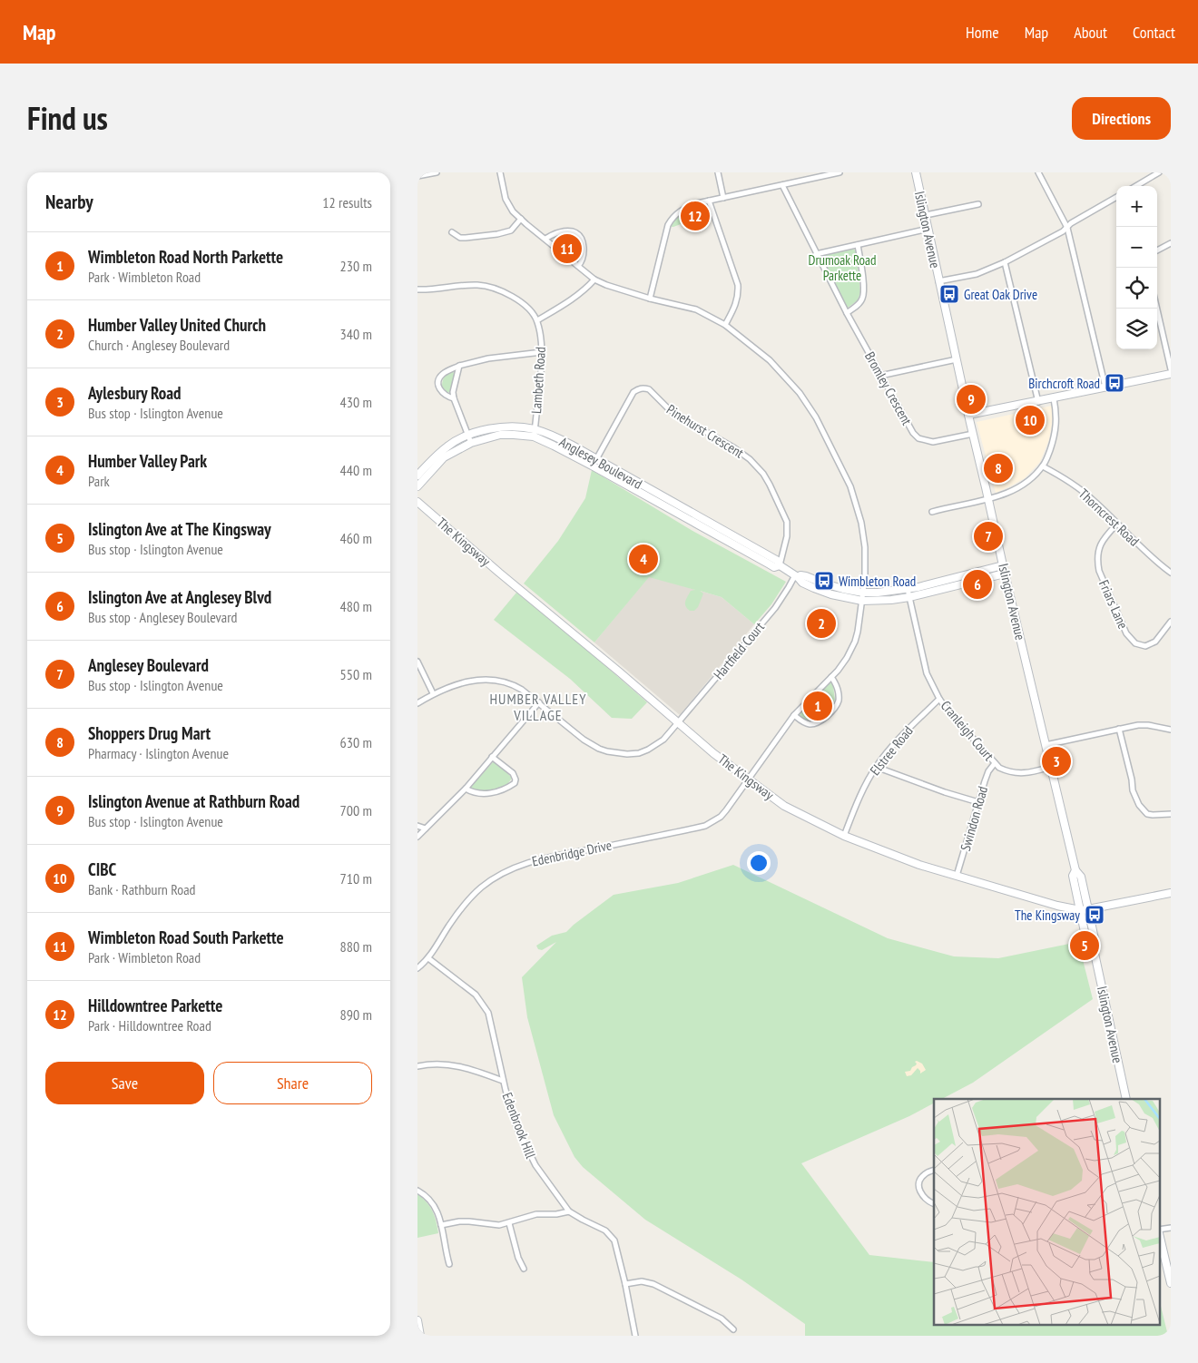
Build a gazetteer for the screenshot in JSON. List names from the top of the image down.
{
  "streets": {
    "street": [
      "Islington Avenue",
      "Lambeth Road",
      "Bromley Crescent",
      "Pinehurst Crescent",
      "Anglesey Boulevard",
      "Thorncrest Road",
      "The Kingsway",
      "Friars Lane",
      "Hartfield Court",
      "Cranleigh Court",
      "Elstree Road",
      "Swindon Road",
      "Edenbridge Drive",
      "Edenbrook Hill"
    ]
  },
  "crossings": [
    ["Islington Avenue", "Bromley Crescent"],
    ["Islington Avenue", "Anglesey Boulevard"],
    ["Islington Avenue", "The Kingsway"],
    ["Islington Avenue", "Cranleigh Court"],
    ["Lambeth Road", "Anglesey Boulevard"],
    ["Pinehurst Crescent", "Anglesey Boulevard"],
    ["Anglesey Boulevard", "Hartfield Court"],
    ["Anglesey Boulevard", "Cranleigh Court"],
    ["Thorncrest Road", "Friars Lane"],
    ["The Kingsway", "Hartfield Court"],
    ["The Kingsway", "Elstree Road"],
    ["The Kingsway", "Swindon Road"],
    ["The Kingsway", "Edenbridge Drive"],
    ["Cranleigh Court", "Elstree Road"],
    ["Cranleigh Court", "Swindon Road"],
    ["Edenbridge Drive", "Edenbrook Hill"]
  ],
  "districts": ["HUMBER VALLEY VILLAGE"],
  "parks": ["Drumoak Road Parkette"],
  "places": {
    "bus stop": [
      "Great Oak Drive",
      "Birchcroft Road",
      "Wimbleton Road",
      "The Kingsway"
    ]
  },
  "page": {
    "header": "Map",
    "nav": [
      "Home",
      "Map",
      "About",
      "Contact"
    ],
    "title": "Find us",
    "buttons": [
      "Directions",
      ["Save", "Share"]
    ],
    "heading": ["Nearby", "12 results"],
    "map_buttons": ["+", "−"],
    "pins": [
      "12",
      "11",
      "9",
      "10",
      "8",
      "7",
      "4",
      "6",
      "2",
      "1",
      "3",
      "5"
    ],
    "list": [
      {
        "mark": "1",
        "name": "Wimbleton Road North Parkette",
        "note": "Park · Wimbleton Road",
        "value": "230 m"
      },
      {
        "mark": "2",
        "name": "Humber Valley United Church",
        "note": "Church · Anglesey Boulevard",
        "value": "340 m"
      },
      {
        "mark": "3",
        "name": "Aylesbury Road",
        "note": "Bus stop · Islington Avenue",
        "value": "430 m"
      },
      {
        "mark": "4",
        "name": "Humber Valley Park",
        "note": "Park",
        "value": "440 m"
      },
      {
        "mark": "5",
        "name": "Islington Ave at The Kingsway",
        "note": "Bus stop · Islington Avenue",
        "value": "460 m"
      },
      {
        "mark": "6",
        "name": "Islington Ave at Anglesey Blvd",
        "note": "Bus stop · Anglesey Boulevard",
        "value": "480 m"
      },
      {
        "mark": "7",
        "name": "Anglesey Boulevard",
        "note": "Bus stop · Islington Avenue",
        "value": "550 m"
      },
      {
        "mark": "8",
        "name": "Shoppers Drug Mart",
        "note": "Pharmacy · Islington Avenue",
        "value": "630 m"
      },
      {
        "mark": "9",
        "name": "Islington Avenue at Rathburn Road",
        "note": "Bus stop · Islington Avenue",
        "value": "700 m"
      },
      {
        "mark": "10",
        "name": "CIBC",
        "note": "Bank · Rathburn Road",
        "value": "710 m"
      },
      {
        "mark": "11",
        "name": "Wimbleton Road South Parkette",
        "note": "Park · Wimbleton Road",
        "value": "880 m"
      },
      {
        "mark": "12",
        "name": "Hilldowntree Parkette",
        "note": "Park · Hilldowntree Road",
        "value": "890 m"
      }
    ]
  }
}
